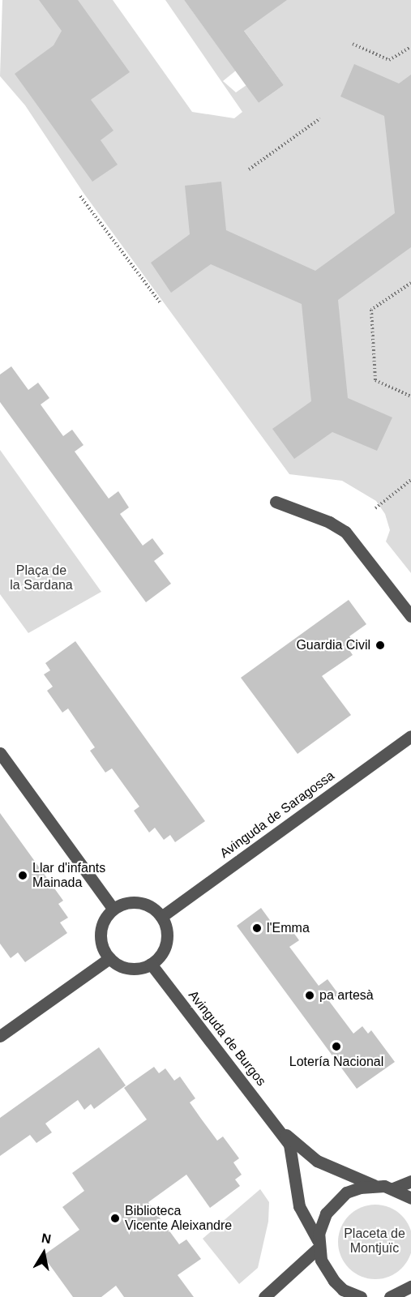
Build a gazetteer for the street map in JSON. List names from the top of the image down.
{
  "streets": {
    "street": ["Avinguda de Saragossa", "Avinguda de Burgos"]
  },
  "crossings": [
    ["Avinguda de Saragossa", "Avinguda de Burgos"]
  ],
  "parks": ["Plaça de la Sardana", "Placeta de Montjuïc"],
  "places": [
    "Guardia Civil",
    "Llar d'infants Mainada",
    "l'Emma",
    "pa artesà",
    "Lotería Nacional",
    "Biblioteca Vicente Aleixandre"
  ],
  "north": "top"
}
